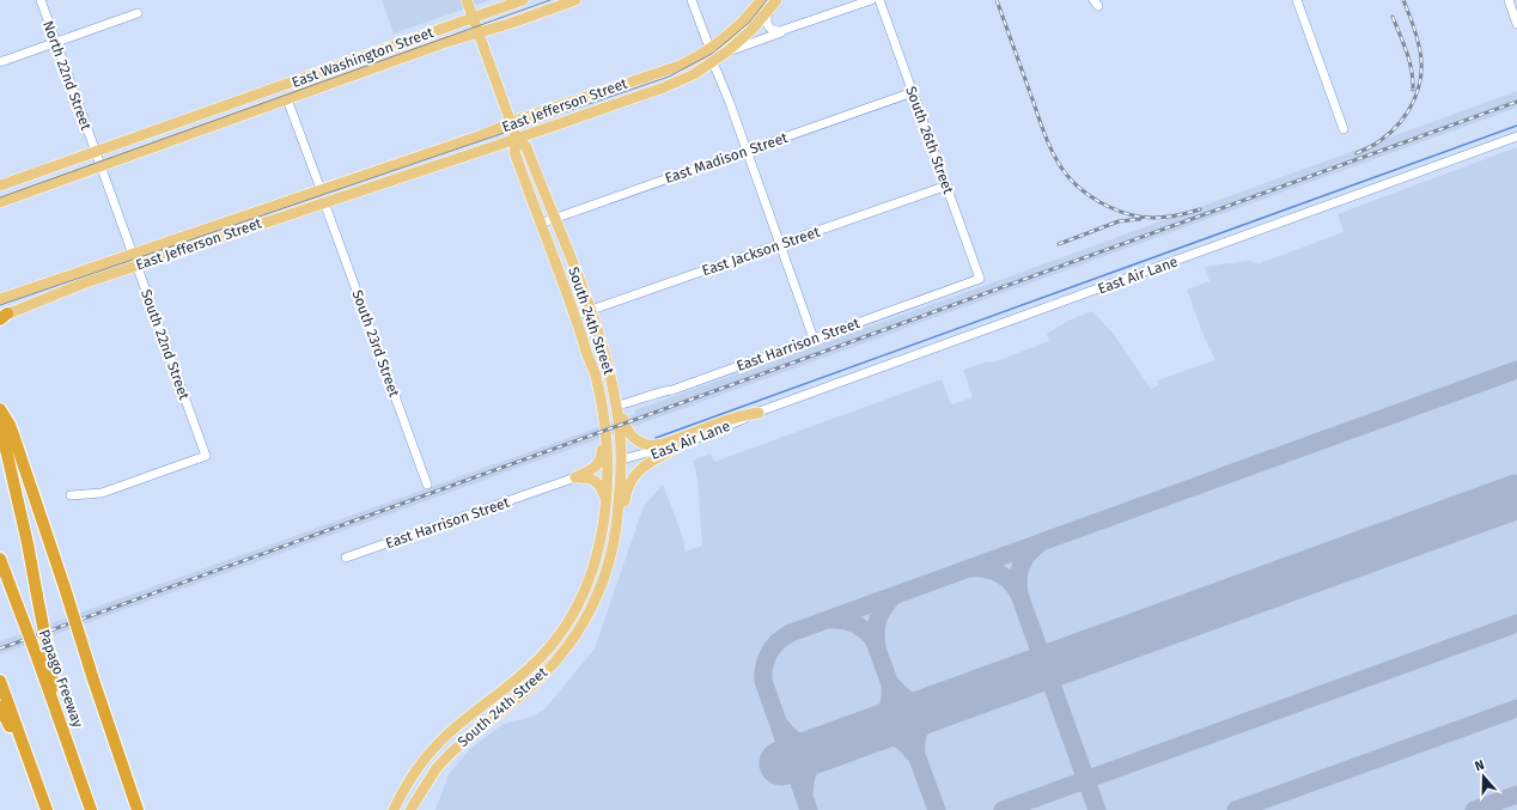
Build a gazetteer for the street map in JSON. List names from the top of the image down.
{
  "streets": {
    "highway": ["Papago Freeway"],
    "main road": ["East Washington Street", "East Jefferson Street", "South 24th Street"],
    "street": [
      "North 22nd Street",
      "South 26th Street",
      "East Madison Street",
      "East Jackson Street",
      "East Air Lane",
      "South 23rd Street",
      "South 22nd Street",
      "East Harrison Street"
    ]
  },
  "crossings": [
    ["East Washington Street", "North 22nd Street"],
    ["East Washington Street", "South 24th Street"],
    ["East Washington Street", "South 22nd Street"],
    ["North 22nd Street", "South 22nd Street"],
    ["East Jefferson Street", "South 24th Street"],
    ["East Jefferson Street", "South 23rd Street"],
    ["East Jefferson Street", "South 22nd Street"],
    ["South 26th Street", "East Madison Street"],
    ["South 26th Street", "East Jackson Street"],
    ["South 26th Street", "East Harrison Street"],
    ["East Madison Street", "South 24th Street"],
    ["East Jackson Street", "South 24th Street"],
    ["East Air Lane", "South 24th Street"],
    ["South 24th Street", "East Harrison Street"]
  ],
  "north": "top"
}
